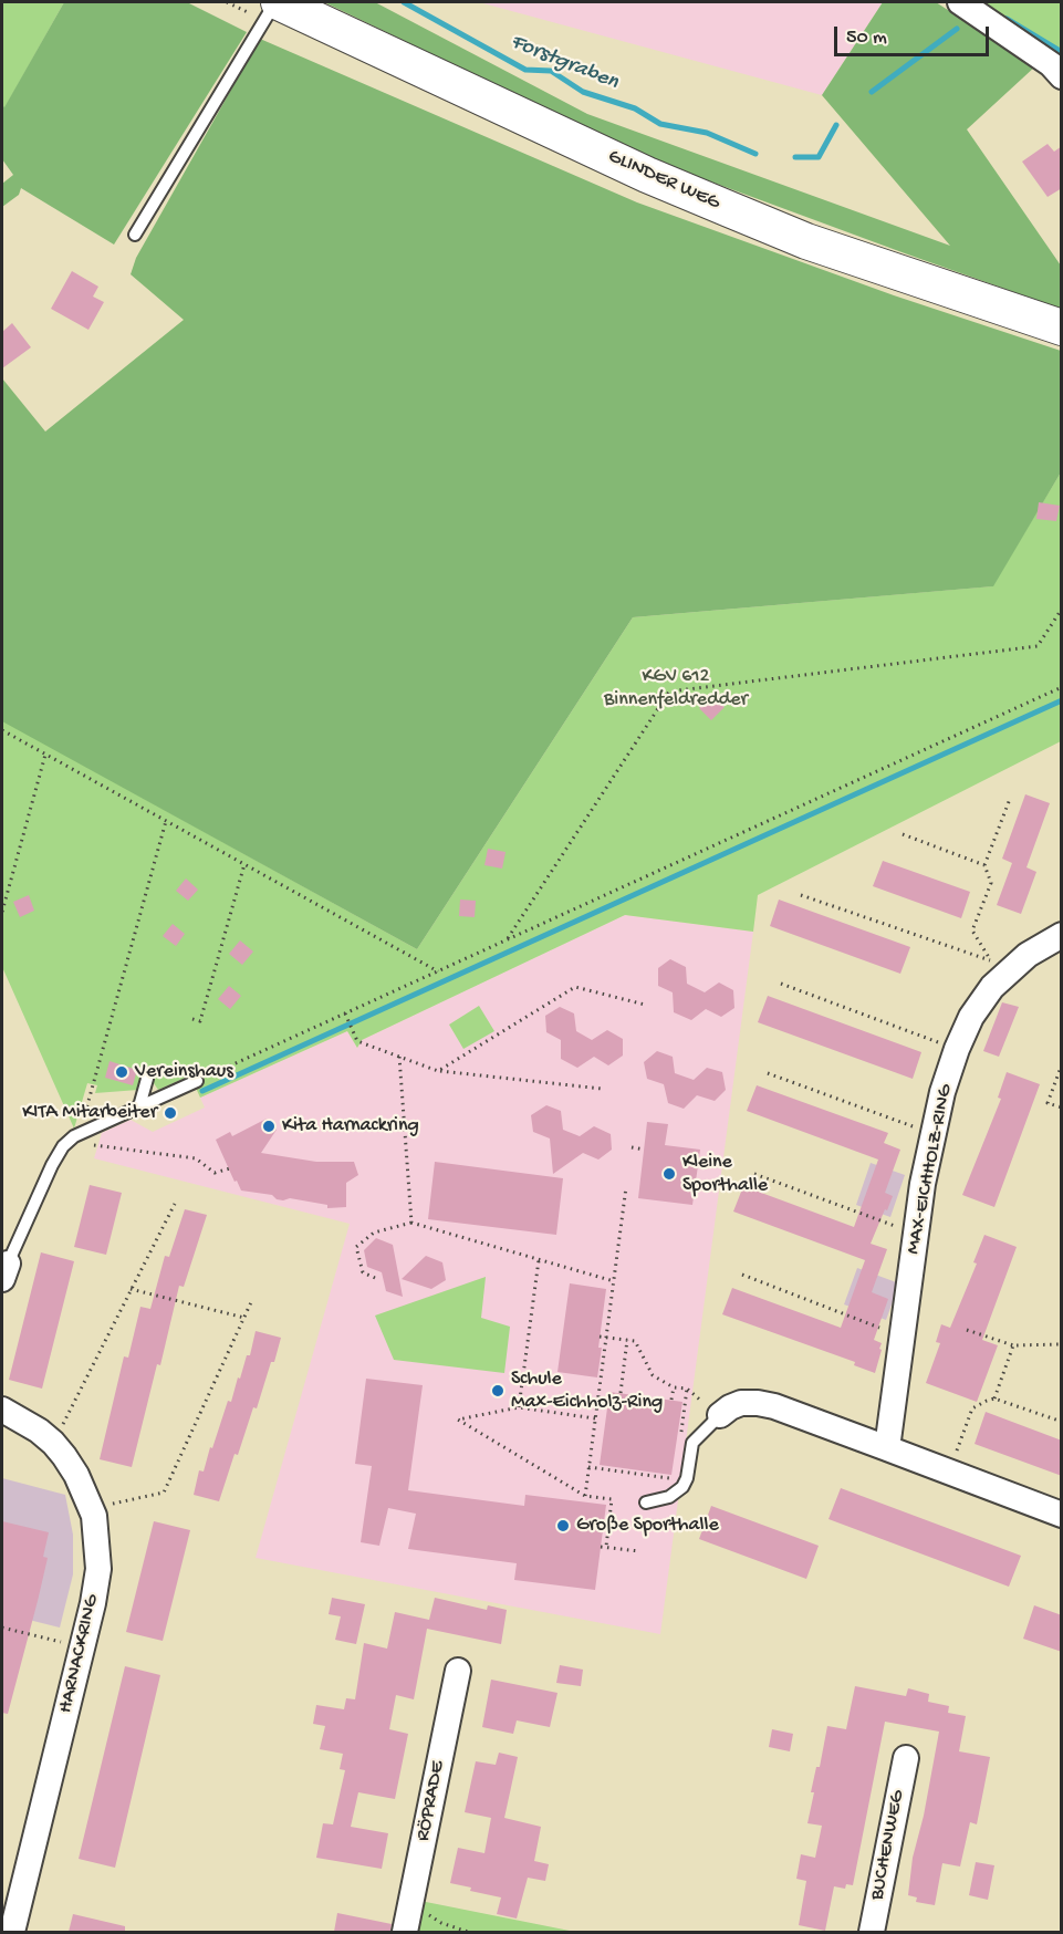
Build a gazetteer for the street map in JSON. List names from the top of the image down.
{
  "streets": {
    "main road": ["GLINDER WEG"],
    "street": [
      "MAX-EICHHOLZ-RING",
      "HARNACKRING",
      "RÖPRADE",
      "BUCHENWEG"
    ]
  },
  "water": ["Forstgraben"],
  "parks": ["KGV 612 Binnenfeldredder"],
  "places": [
    "Vereinshaus",
    "KITA Mitarbeiter",
    "Kita Harnackring",
    "Kleine Sporthalle",
    "Schule Max-Eichholz-Ring",
    "Große Sporthalle"
  ],
  "scale_bar": "50 m"
}
